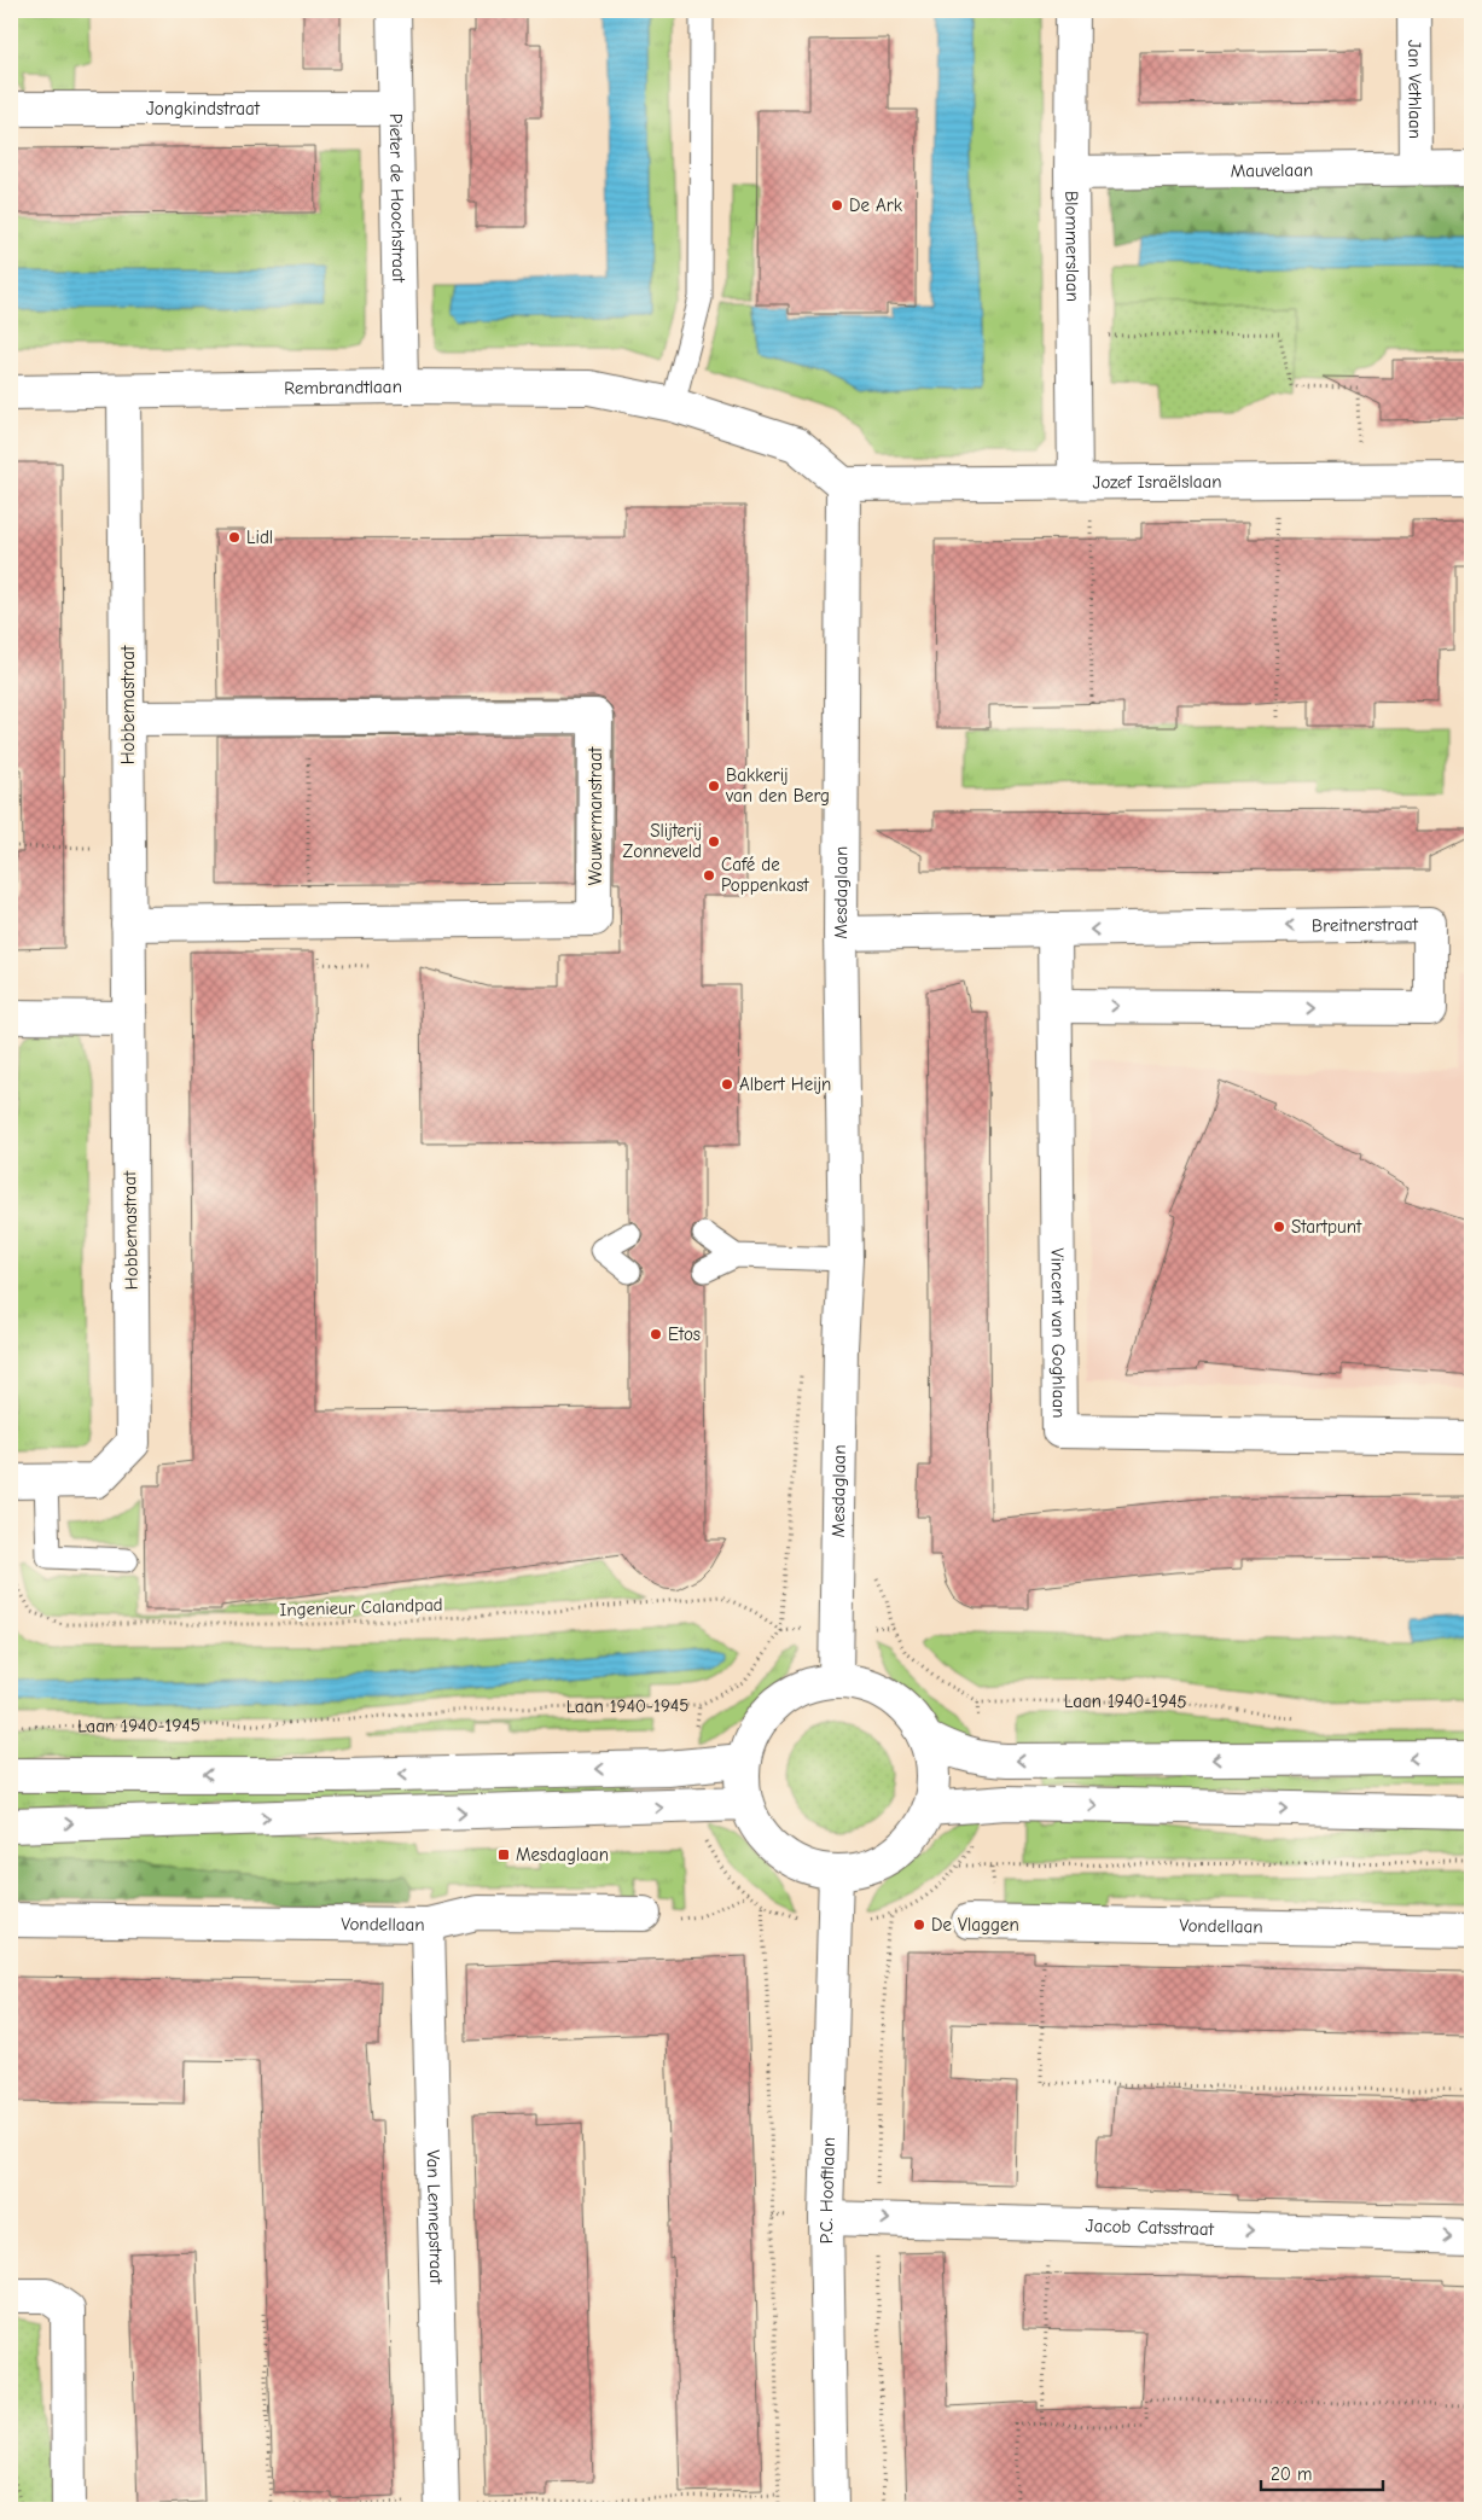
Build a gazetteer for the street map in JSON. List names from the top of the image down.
{
  "streets": {
    "street": [
      "Jan Vethlaan",
      "Jongkindstraat",
      "Mauvelaan",
      "Pieter de Hoochstraat",
      "Blommerslaan",
      "Rembrandtlaan",
      "Jozef Israëlslaan",
      "Hobbemastraat",
      "Wouwermanstraat",
      "Mesdaglaan",
      "Breitnerstraat",
      "Vincent van Goghlaan",
      "Vondellaan",
      "P.C. Hooftlaan",
      "Van Lennepstraat",
      "Jacob Catsstraat"
    ],
    "path": ["Ingenieur Calandpad", "Laan 1940-1945"]
  },
  "crossings": [
    ["Jan Vethlaan", "Mauvelaan"],
    ["Jongkindstraat", "Pieter de Hoochstraat"],
    ["Mauvelaan", "Blommerslaan"],
    ["Pieter de Hoochstraat", "Rembrandtlaan"],
    ["Blommerslaan", "Jozef Israëlslaan"],
    ["Rembrandtlaan", "Jozef Israëlslaan"],
    ["Rembrandtlaan", "Hobbemastraat"],
    ["Rembrandtlaan", "Mesdaglaan"],
    ["Jozef Israëlslaan", "Mesdaglaan"],
    ["Hobbemastraat", "Wouwermanstraat"],
    ["Mesdaglaan", "Breitnerstraat"],
    ["Mesdaglaan", "Laan 1940-1945"],
    ["Mesdaglaan", "P.C. Hooftlaan"],
    ["Breitnerstraat", "Vincent van Goghlaan"],
    ["Ingenieur Calandpad", "Laan 1940-1945"],
    ["Vondellaan", "Van Lennepstraat"],
    ["P.C. Hooftlaan", "Jacob Catsstraat"]
  ],
  "one_way": ["Jacob Catsstraat"],
  "places": {
    "other": [
      "De Ark",
      "Lidl",
      "Bakkerij van den Berg",
      "Slijterij Zonneveld",
      "Café de Poppenkast",
      "Albert Heijn",
      "Startpunt",
      "Etos",
      "De Vlaggen"
    ],
    "transit": ["Mesdaglaan"]
  },
  "scale_bar": "20 m"
}
